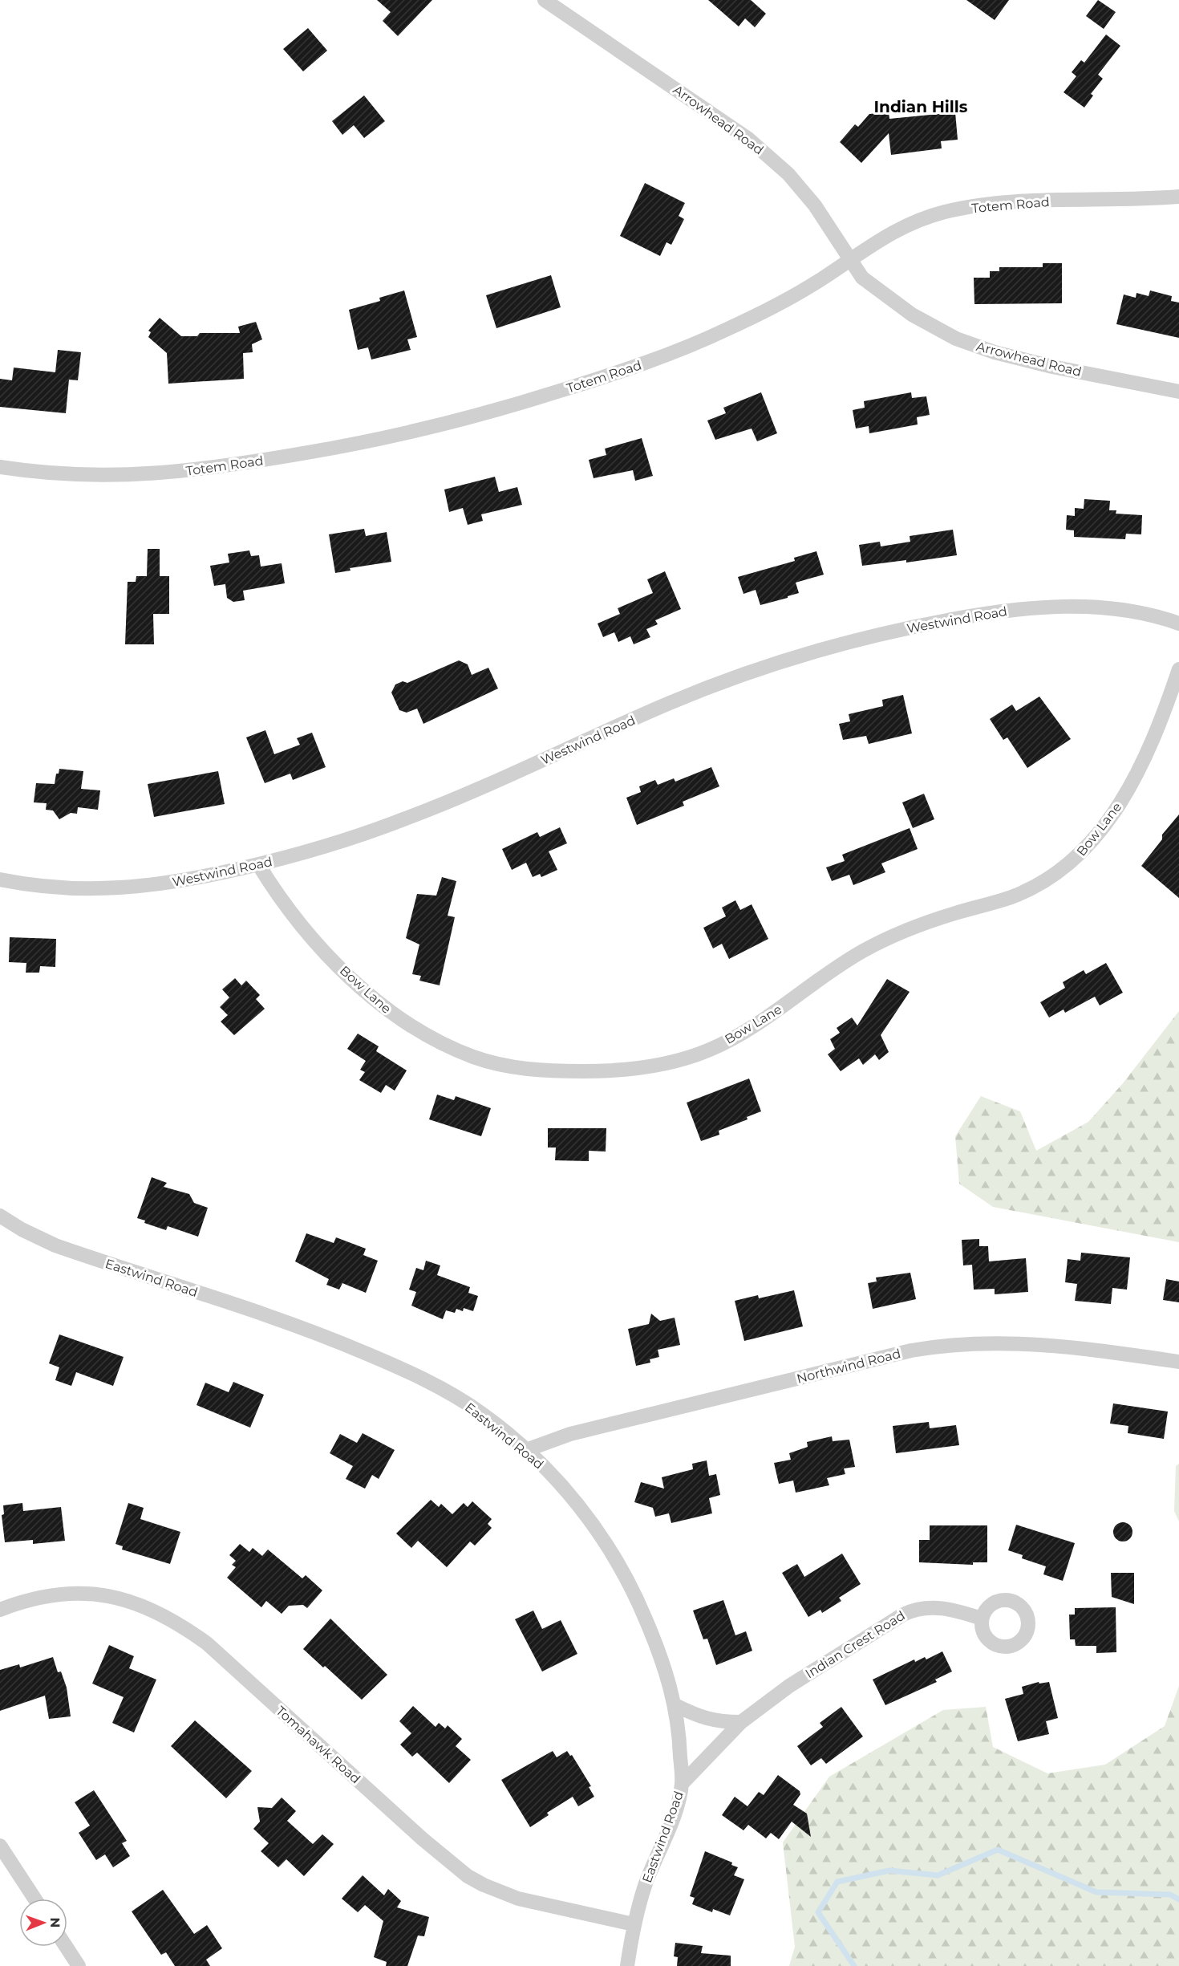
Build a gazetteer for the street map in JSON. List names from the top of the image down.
{
  "streets": {
    "street": [
      "Arrowhead Road",
      "Totem Road",
      "Westwind Road",
      "Bow Lane",
      "Eastwind Road",
      "Northwind Road",
      "Indian Crest Road",
      "Tomahawk Road"
    ]
  },
  "crossings": [
    ["Arrowhead Road", "Totem Road"],
    ["Westwind Road", "Bow Lane"],
    ["Eastwind Road", "Northwind Road"],
    ["Eastwind Road", "Indian Crest Road"],
    ["Eastwind Road", "Tomahawk Road"]
  ],
  "districts": ["Indian Hills"],
  "north": "right"
}
